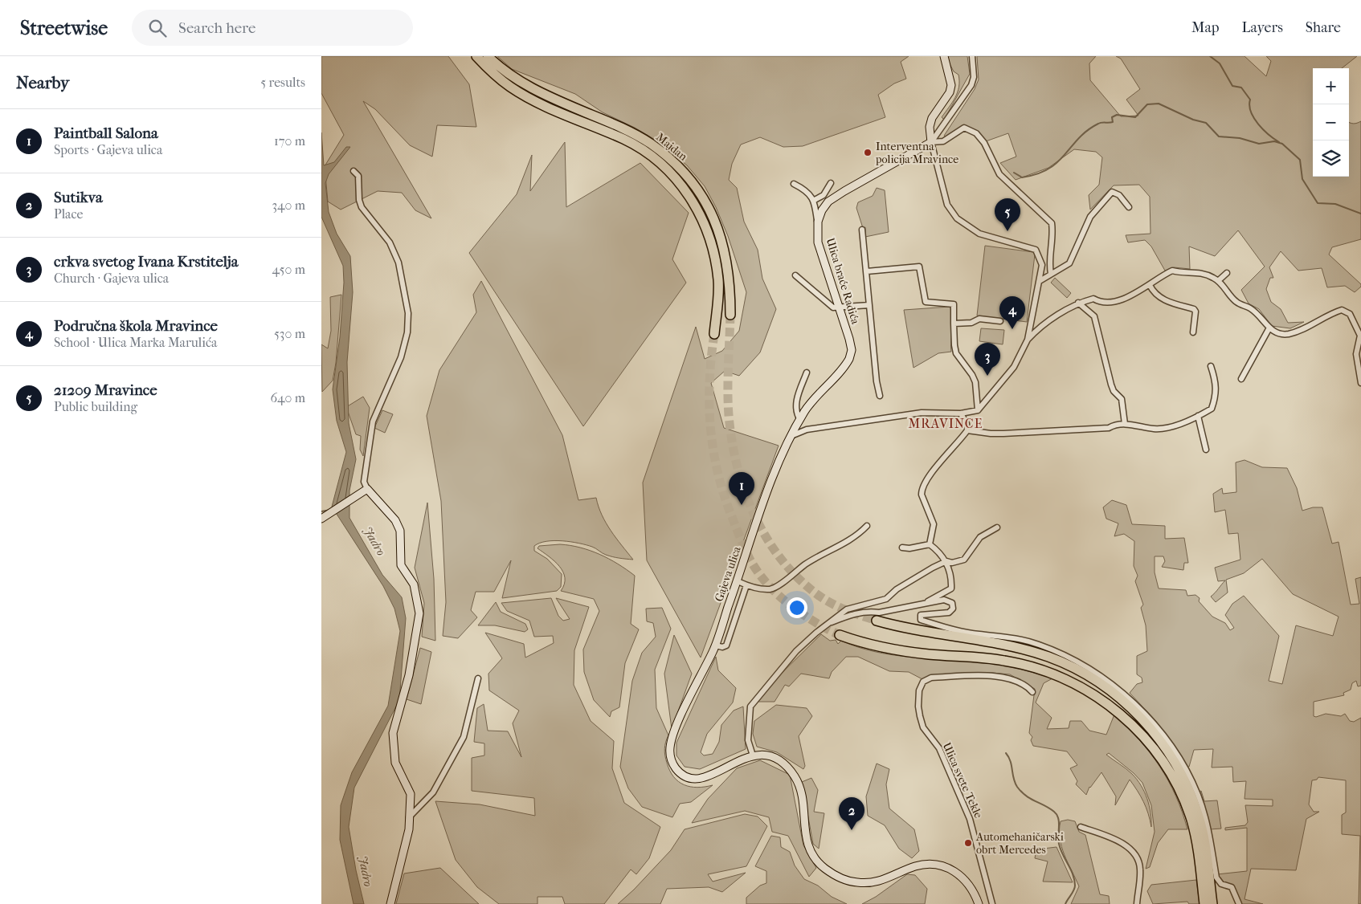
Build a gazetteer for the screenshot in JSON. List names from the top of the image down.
{
  "streets": {
    "highway": ["Majdan"],
    "main road": ["Ulica braće Radića", "Gajeva ulica"],
    "street": ["Ulica svete Tekle"]
  },
  "crossings": [
    ["Ulica braće Radića", "Gajeva ulica"]
  ],
  "districts": ["MRAVINCE"],
  "water": ["Jadro"],
  "places": ["Interventna policija Mravince", "Automehaničarski obrt Mercedes"],
  "page": {
    "header": "Streetwise",
    "search": "Search here",
    "nav": ["Map", "Layers", "Share"],
    "heading": ["Nearby", "5 results"],
    "map_buttons": ["+", "−"],
    "list": [
      {
        "mark": "1",
        "name": "Paintball Salona",
        "note": "Sports · Gajeva ulica",
        "value": "170 m"
      },
      {
        "mark": "2",
        "name": "Sutikva",
        "note": "Place",
        "value": "340 m"
      },
      {
        "mark": "3",
        "name": "crkva svetog Ivana Krstitelja",
        "note": "Church · Gajeva ulica",
        "value": "450 m"
      },
      {
        "mark": "4",
        "name": "Područna škola Mravince",
        "note": "School · Ulica Marka Marulića",
        "value": "530 m"
      },
      {
        "mark": "5",
        "name": "21209 Mravince",
        "note": "Public building",
        "value": "640 m"
      }
    ],
    "pins": [
      "5",
      "4",
      "3",
      "1",
      "2"
    ]
  }
}
